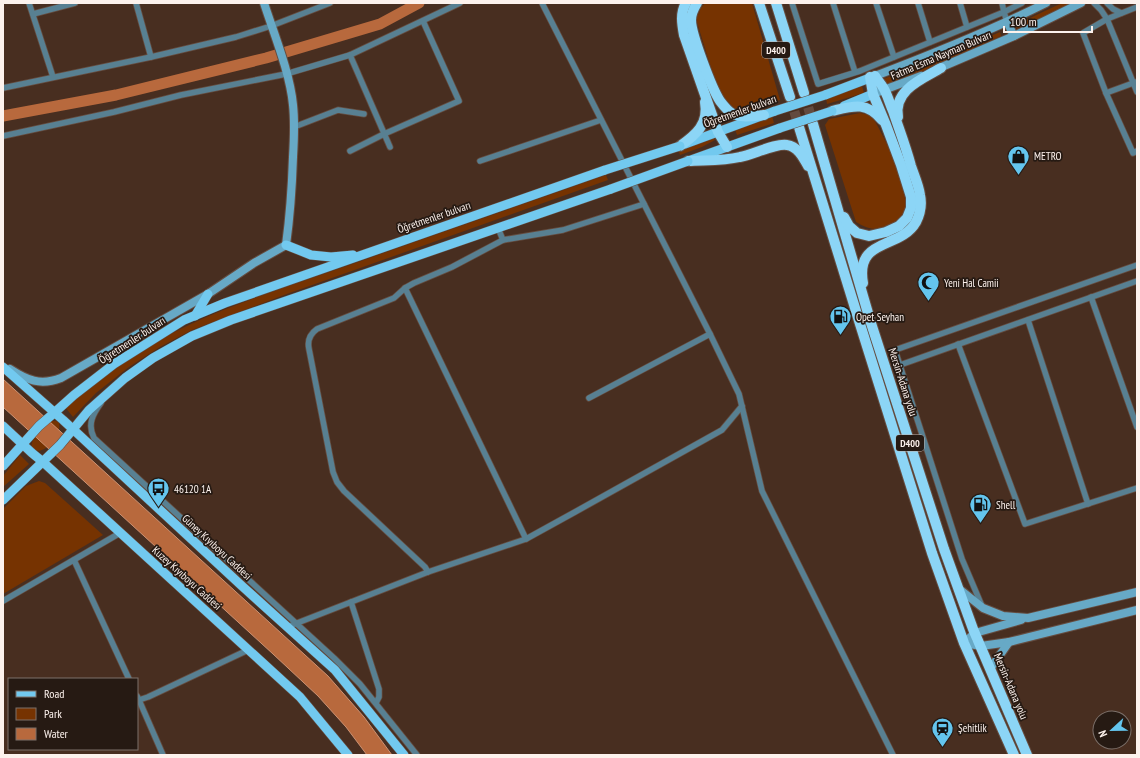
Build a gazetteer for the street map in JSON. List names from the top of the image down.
{
  "streets": {
    "highway": ["D400", "Mersin-Adana yolu"],
    "main road": [
      "Fatma Esma Nayman Bulvarı",
      "Öğretmenler bulvarı",
      "Güney Kıyıboyu Caddesi",
      "Kuzey Kıyıboyu Caddesi"
    ]
  },
  "crossings": [
    ["Fatma Esma Nayman Bulvarı", "Öğretmenler bulvarı"],
    ["Öğretmenler bulvarı", "Güney Kıyıboyu Caddesi"],
    ["Öğretmenler bulvarı", "Kuzey Kıyıboyu Caddesi"]
  ],
  "places": {
    "shop": ["METRO"],
    "mosque": ["Yeni Hal Camii"],
    "fuel station": ["Opet Seyhan", "Shell"],
    "bus stop": ["46120 1A"],
    "station": ["Şehitlik"]
  },
  "legend": ["Road", "Park", "Water"],
  "scale_bar": "100 m",
  "north": "left"
}
